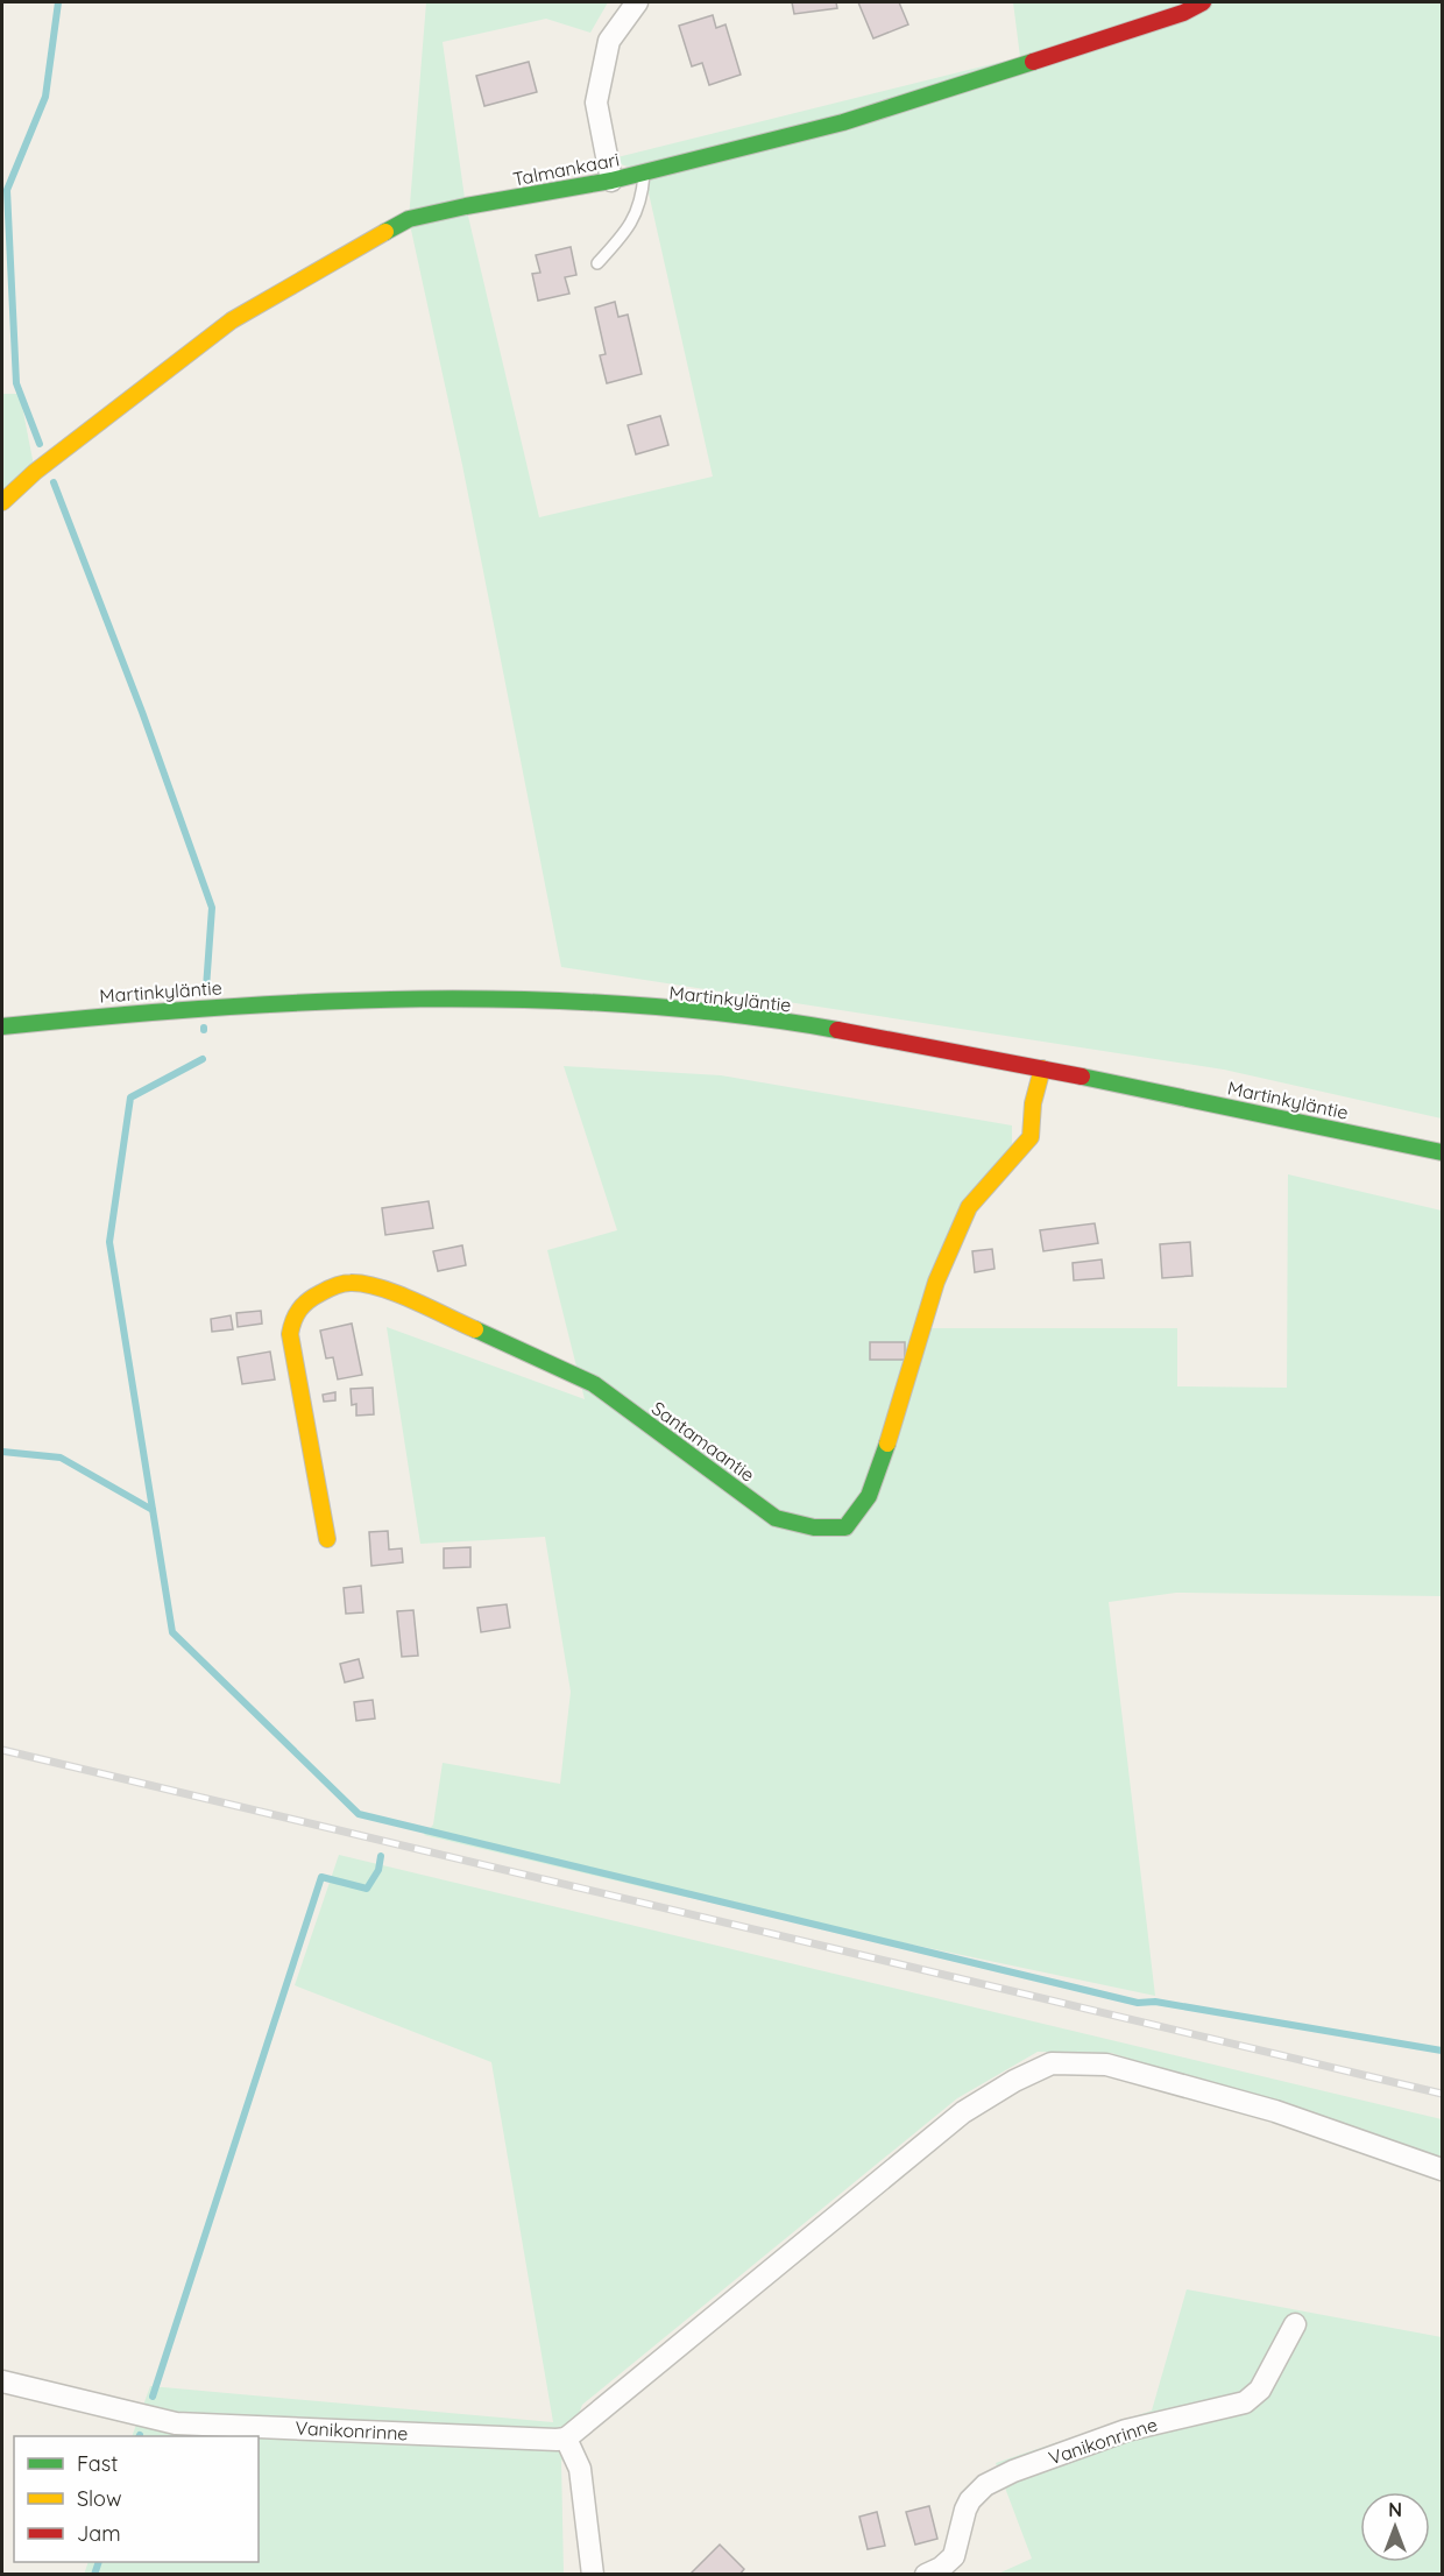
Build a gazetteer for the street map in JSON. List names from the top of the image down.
{
  "streets": {
    "street": [
      "Talmankaari",
      "Martinkyläntie",
      "Santamaantie",
      "Vanikonrinne"
    ]
  },
  "crossings": [
    ["Martinkyläntie", "Santamaantie"]
  ],
  "legend": ["Fast", "Slow", "Jam"],
  "north": "top"
}
